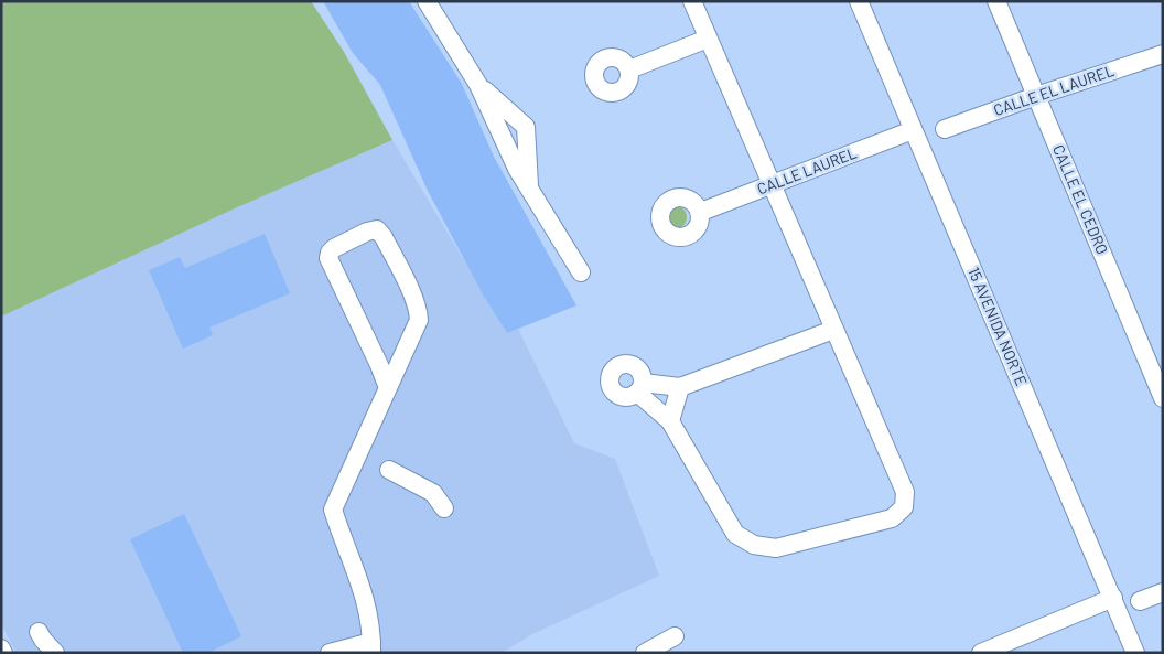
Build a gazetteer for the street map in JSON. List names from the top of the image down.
{
  "streets": {
    "street": [
      "CALLE EL LAUREL",
      "CALLE LAUREL",
      "CALLE EL CEDRO",
      "15 AVENIDA NORTE"
    ]
  },
  "crossings": [
    ["CALLE EL LAUREL", "CALLE EL CEDRO"],
    ["CALLE LAUREL", "15 AVENIDA NORTE"]
  ]
}
